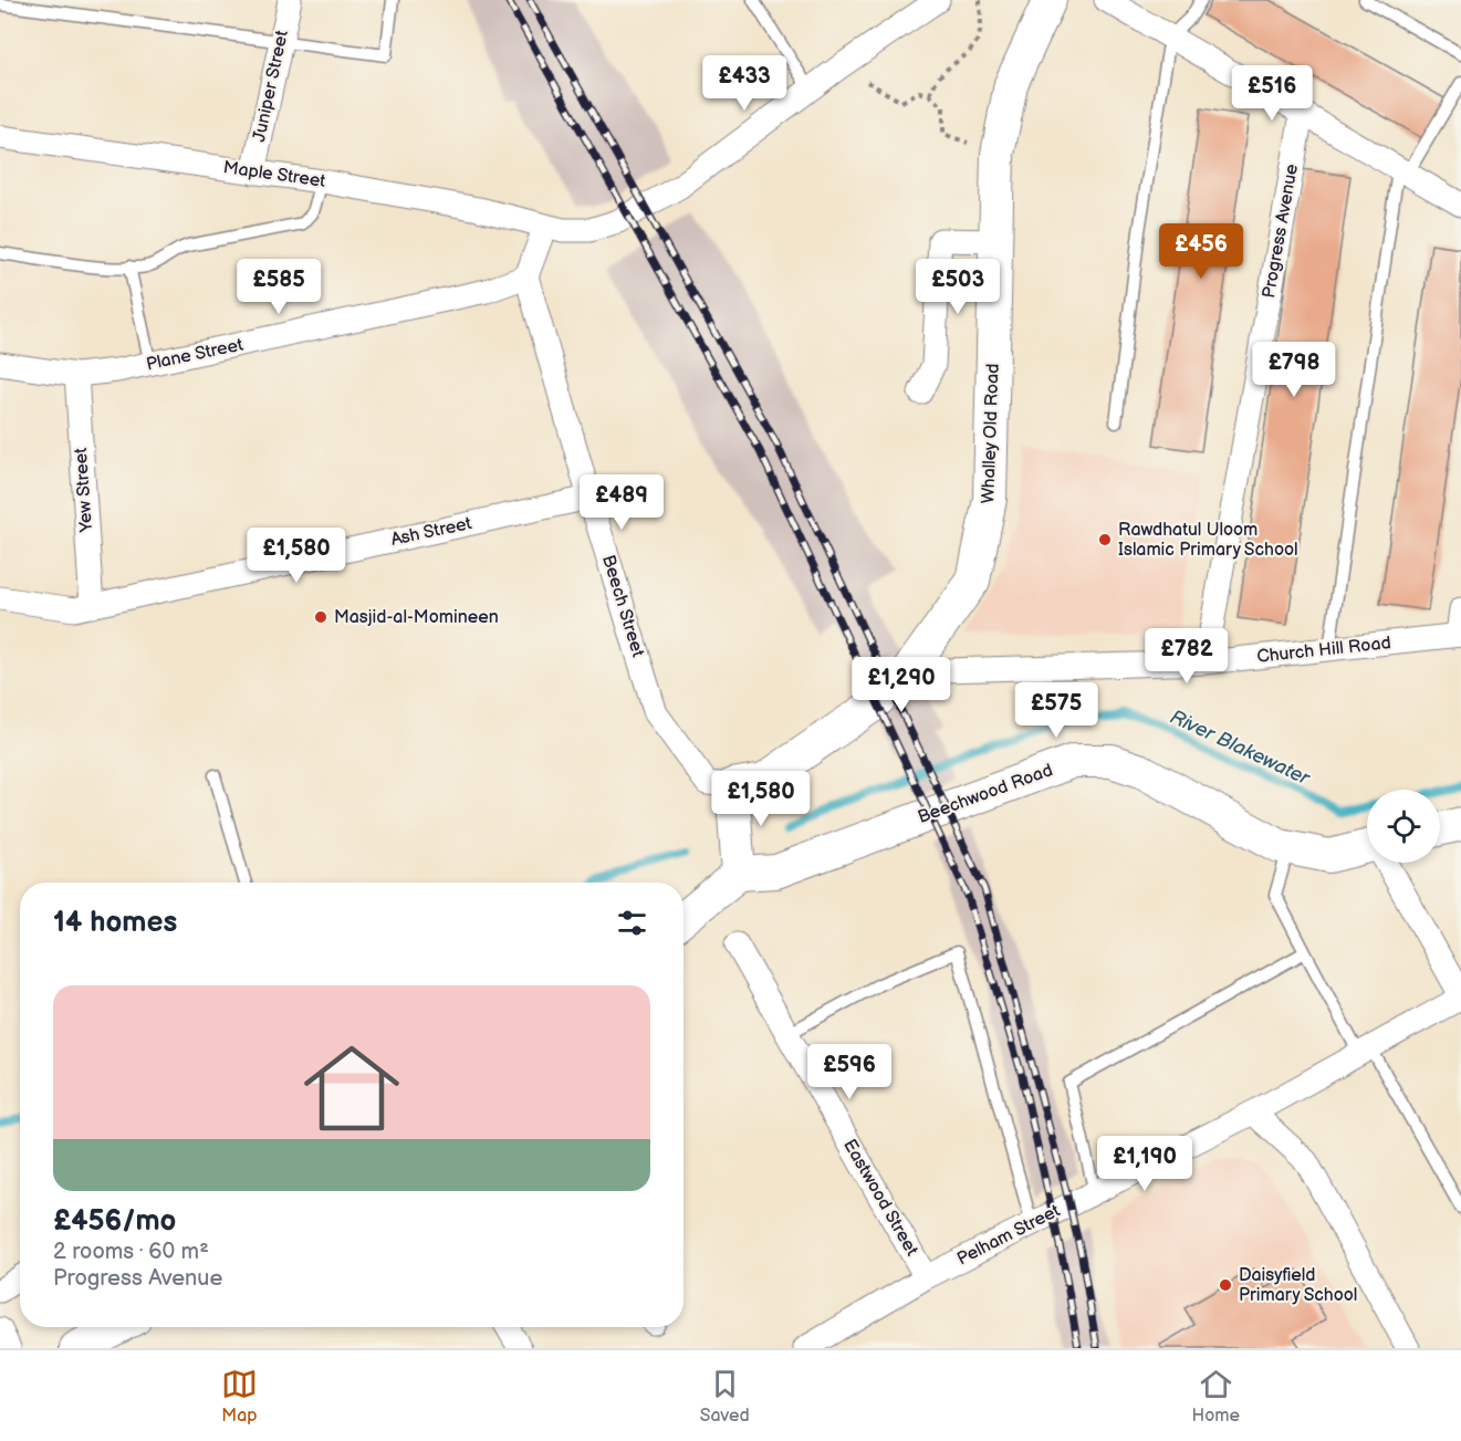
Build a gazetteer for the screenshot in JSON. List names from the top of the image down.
{
  "streets": {
    "street": [
      "Juniper Street",
      "Maple Street",
      "Progress Avenue",
      "Plane Street",
      "Whalley Old Road",
      "Yew Street",
      "Ash Street",
      "Beech Street",
      "Church Hill Road",
      "Beechwood Road",
      "Eastwood Street",
      "Pelham Street"
    ]
  },
  "crossings": [
    ["Juniper Street", "Maple Street"],
    ["Progress Avenue", "Church Hill Road"],
    ["Plane Street", "Yew Street"],
    ["Plane Street", "Beech Street"],
    ["Whalley Old Road", "Beech Street"],
    ["Whalley Old Road", "Church Hill Road"],
    ["Yew Street", "Ash Street"],
    ["Ash Street", "Beech Street"],
    ["Eastwood Street", "Pelham Street"]
  ],
  "water": ["River Blakewater"],
  "places": ["Rawdhatul Uloom Islamic Primary School", "Masjid-al-Momineen", "Daisyfield Primary School"],
  "page": {
    "price": [
      "£433",
      "£516",
      "£456",
      "£585",
      "£503",
      "£798",
      "£489",
      "£1,580",
      "£782",
      "£1,290",
      "£575",
      "£1,580",
      "£596",
      "£1,190"
    ],
    "heading": "14 homes",
    "list": [
      {
        "name": "£456/mo",
        "note": "2 rooms · 60 m² · Progress Avenue"
      }
    ],
    "tabs": ["Map", "Saved", "Home"]
  }
}
